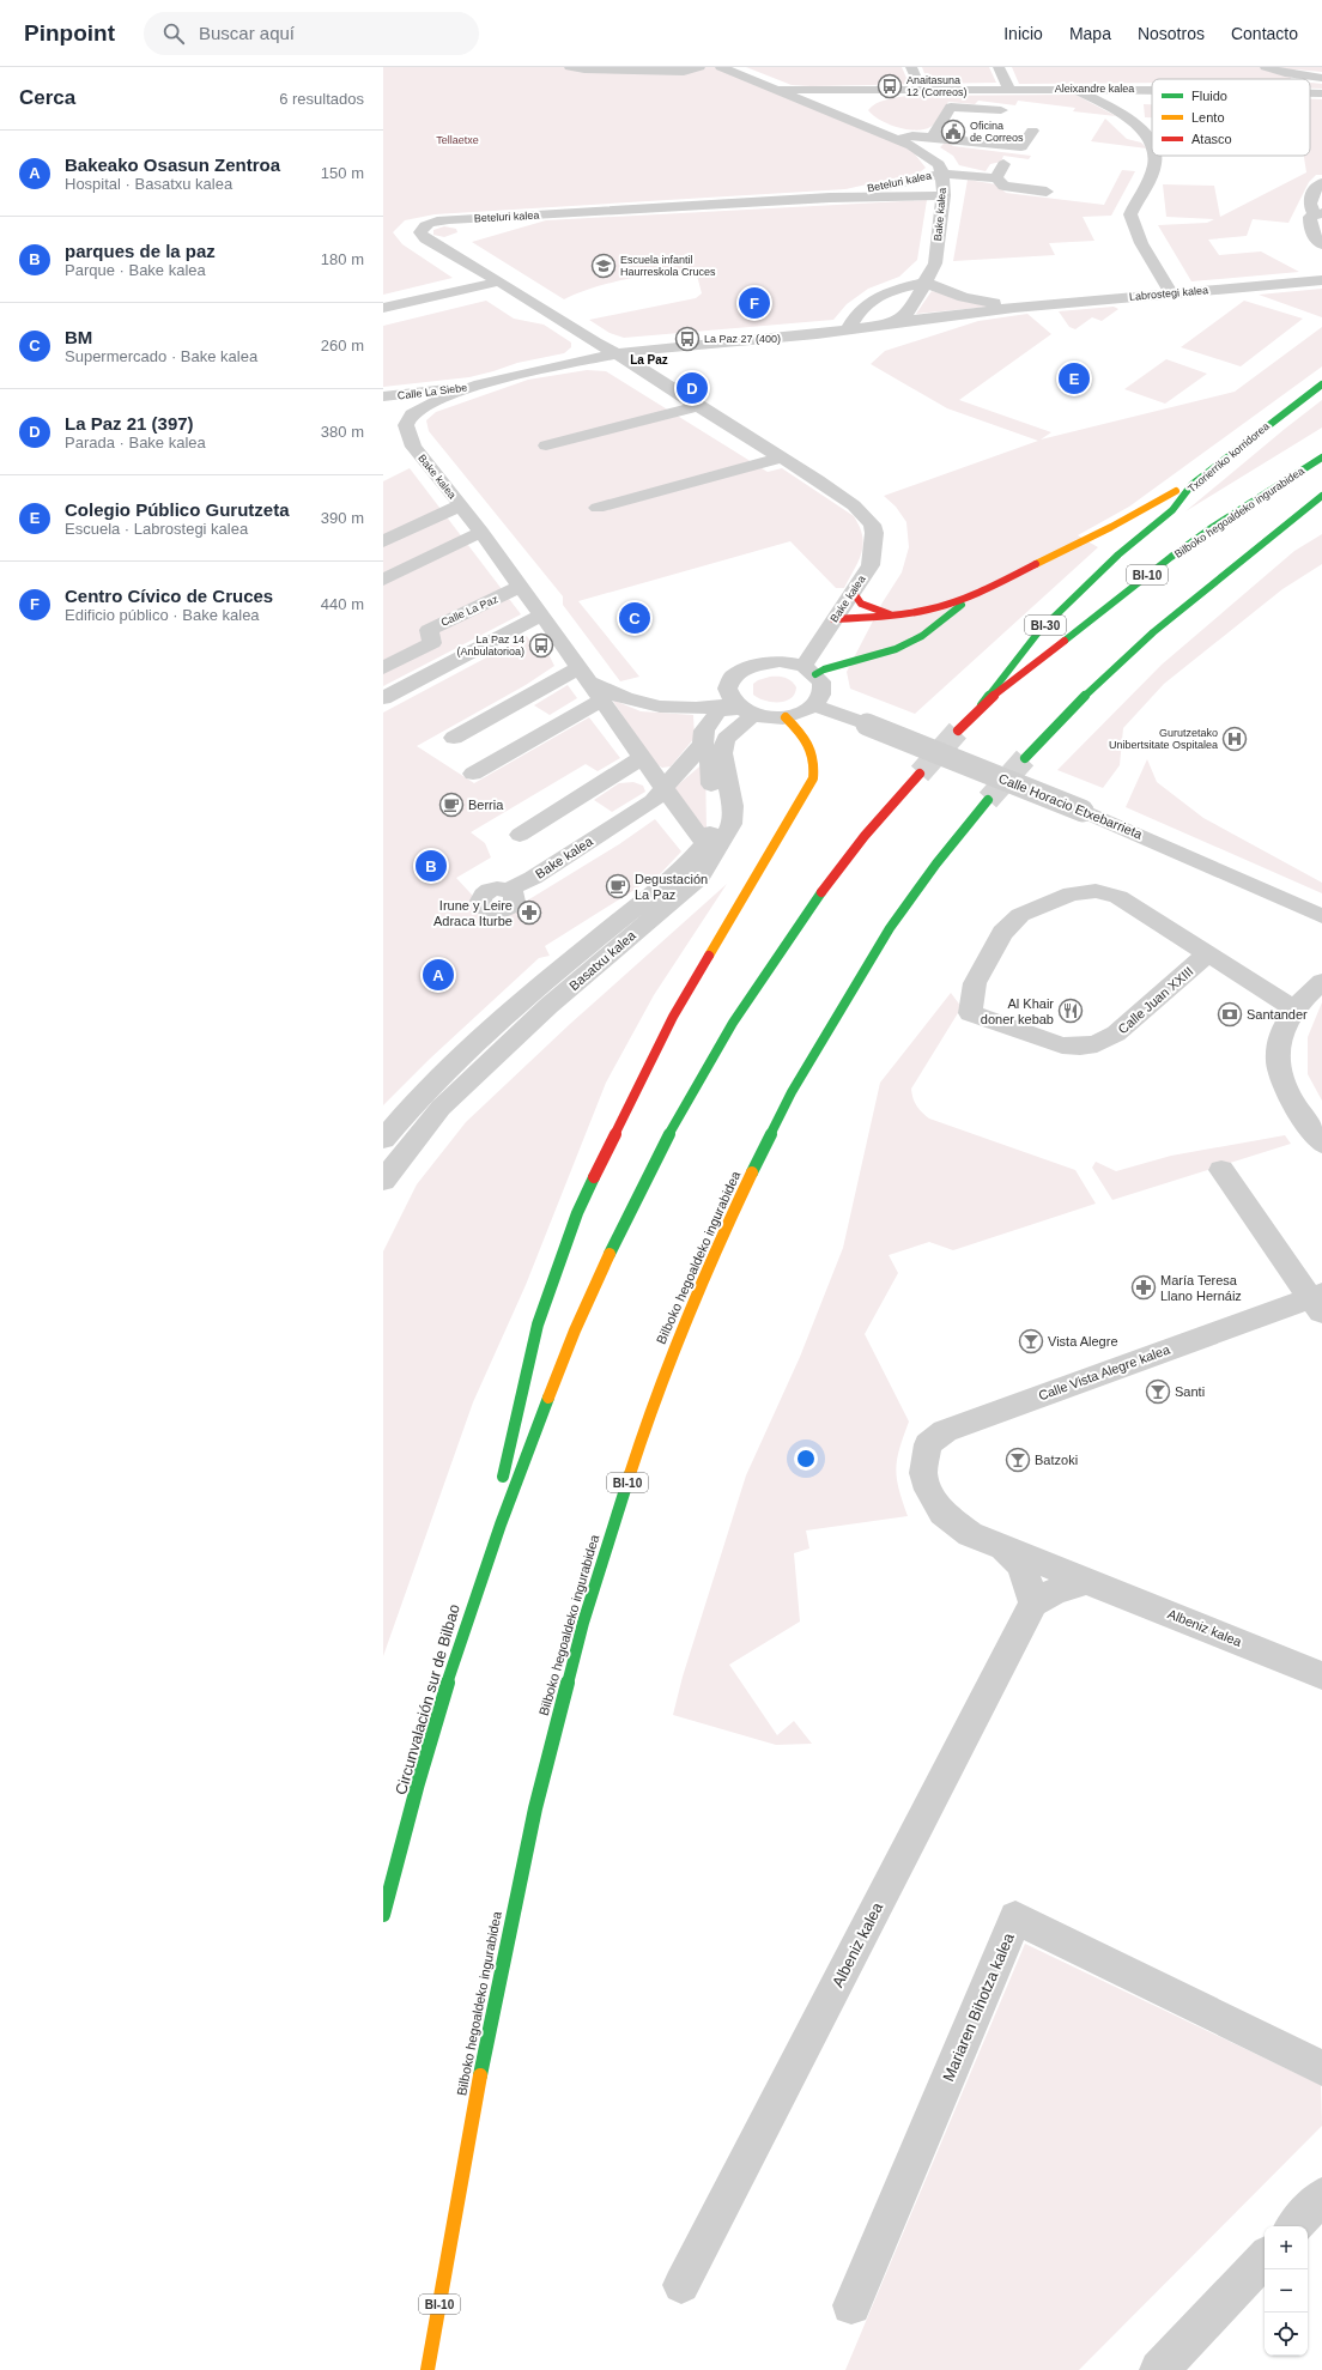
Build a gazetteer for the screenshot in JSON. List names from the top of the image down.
{
  "streets": {
    "highway": [
      "Txorierriko korridorea",
      "Bilboko hegoaldeko ingurabidea",
      "BI-10",
      "BI-30",
      "Circunvalación sur de Bilbao"
    ],
    "street": [
      "Aleixandre kalea",
      "Beteluri kalea",
      "Bake kalea",
      "Labrostegi kalea",
      "Calle La Siebe",
      "Calle La Paz",
      "Calle Horacio Etxebarrieta",
      "Basatxu kalea",
      "Calle Juan XXIII",
      "Calle Vista Alegre kalea",
      "Albeniz kalea",
      "Mariaren Bihotza kalea"
    ]
  },
  "crossings": [
    ["Aleixandre kalea", "Bake kalea"],
    ["Beteluri kalea", "Bake kalea"],
    ["Bake kalea", "Labrostegi kalea"],
    ["Bake kalea", "Calle La Siebe"],
    ["Bake kalea", "Calle La Paz"],
    ["Bake kalea", "Calle Horacio Etxebarrieta"],
    ["Bake kalea", "Basatxu kalea"],
    ["Txorierriko korridorea", "Bilboko hegoaldeko ingurabidea"],
    ["Calle Horacio Etxebarrieta", "Basatxu kalea"],
    ["Calle Vista Alegre kalea", "Albeniz kalea"]
  ],
  "districts": ["La Paz"],
  "parks": ["Tellaetxe"],
  "places": {
    "bus stop": ["Anaitasuna 12 (Correos)", "La Paz 27 (400)", "La Paz 14 (Anbulatorioa)"],
    "public building": ["Oficina de Correos"],
    "school or university": ["Escuela infantil Haurreskola Cruces"],
    "hospital": ["Gurutzetako Unibertsitate Ospitalea"],
    "cafe": ["Berria", "Degustación La Paz"],
    "pharmacy": ["Irune y Leire Adraca Iturbe", "María Teresa Llano Hernáiz"],
    "restaurant": ["Al Khair doner kebab"],
    "bank": ["Santander"],
    "bar": ["Vista Alegre", "Santi", "Batzoki"]
  },
  "legend": ["Fluido", "Lento", "Atasco"],
  "page": {
    "header": "Pinpoint",
    "search": "Buscar aquí",
    "nav": [
      "Inicio",
      "Mapa",
      "Nosotros",
      "Contacto"
    ],
    "heading": ["Cerca", "6 resultados"],
    "list": [
      {
        "mark": "A",
        "name": "Bakeako Osasun Zentroa",
        "note": "Hospital · Basatxu kalea",
        "value": "150 m"
      },
      {
        "mark": "B",
        "name": "parques de la paz",
        "note": "Parque · Bake kalea",
        "value": "180 m"
      },
      {
        "mark": "C",
        "name": "BM",
        "note": "Supermercado · Bake kalea",
        "value": "260 m"
      },
      {
        "mark": "D",
        "name": "La Paz 21 (397)",
        "note": "Parada · Bake kalea",
        "value": "380 m"
      },
      {
        "mark": "E",
        "name": "Colegio Público Gurutzeta",
        "note": "Escuela · Labrostegi kalea",
        "value": "390 m"
      },
      {
        "mark": "F",
        "name": "Centro Cívico de Cruces",
        "note": "Edificio público · Bake kalea",
        "value": "440 m"
      }
    ],
    "pins": [
      "F",
      "E",
      "D",
      "C",
      "B",
      "A"
    ],
    "map_buttons": ["+", "−"]
  }
}
